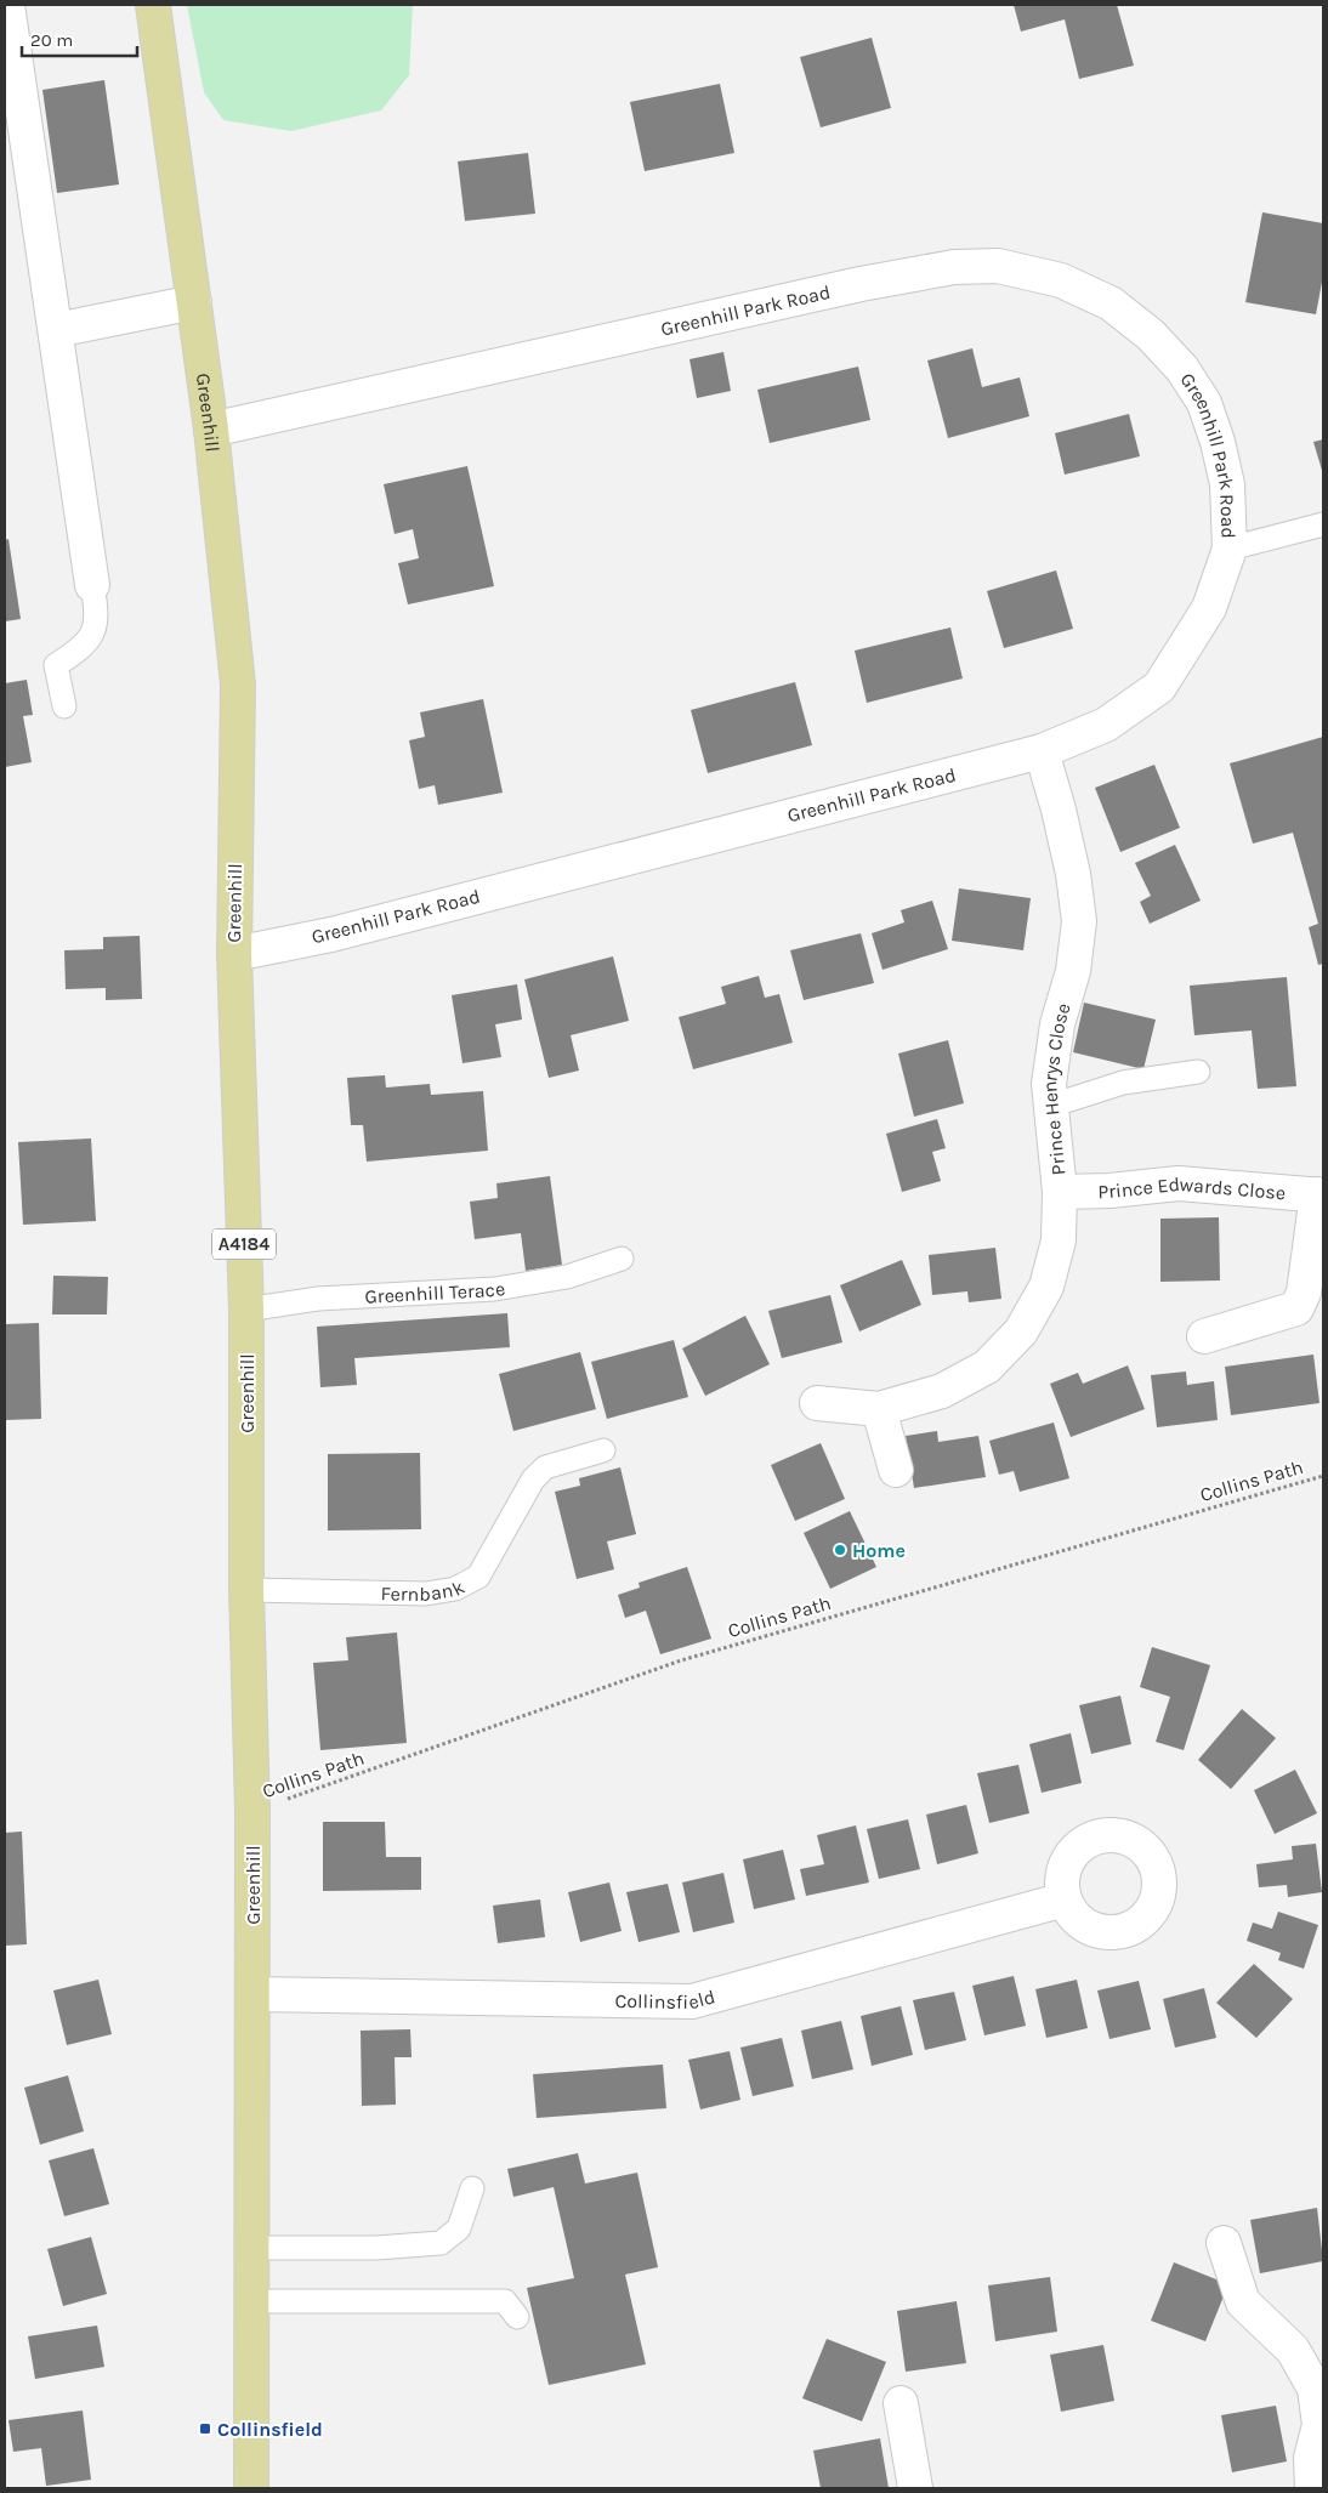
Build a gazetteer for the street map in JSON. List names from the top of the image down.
{
  "streets": {
    "main road": ["Greenhill", "A4184"],
    "street": [
      "Greenhill Park Road",
      "Prince Henrys Close",
      "Prince Edwards Close",
      "Collinsfield"
    ],
    "lane": ["Greenhill Terace", "Fernbank"],
    "path": ["Collins Path"]
  },
  "crossings": [
    ["Greenhill Park Road", "Greenhill"],
    ["Greenhill Park Road", "Prince Henrys Close"],
    ["Greenhill", "Greenhill Terace"],
    ["Greenhill", "Collins Path"],
    ["Greenhill", "Fernbank"],
    ["Greenhill", "Collinsfield"],
    ["Prince Henrys Close", "Prince Edwards Close"]
  ],
  "places": {
    "other": ["Home"],
    "transit": ["Collinsfield"]
  },
  "scale_bar": "20 m"
}
